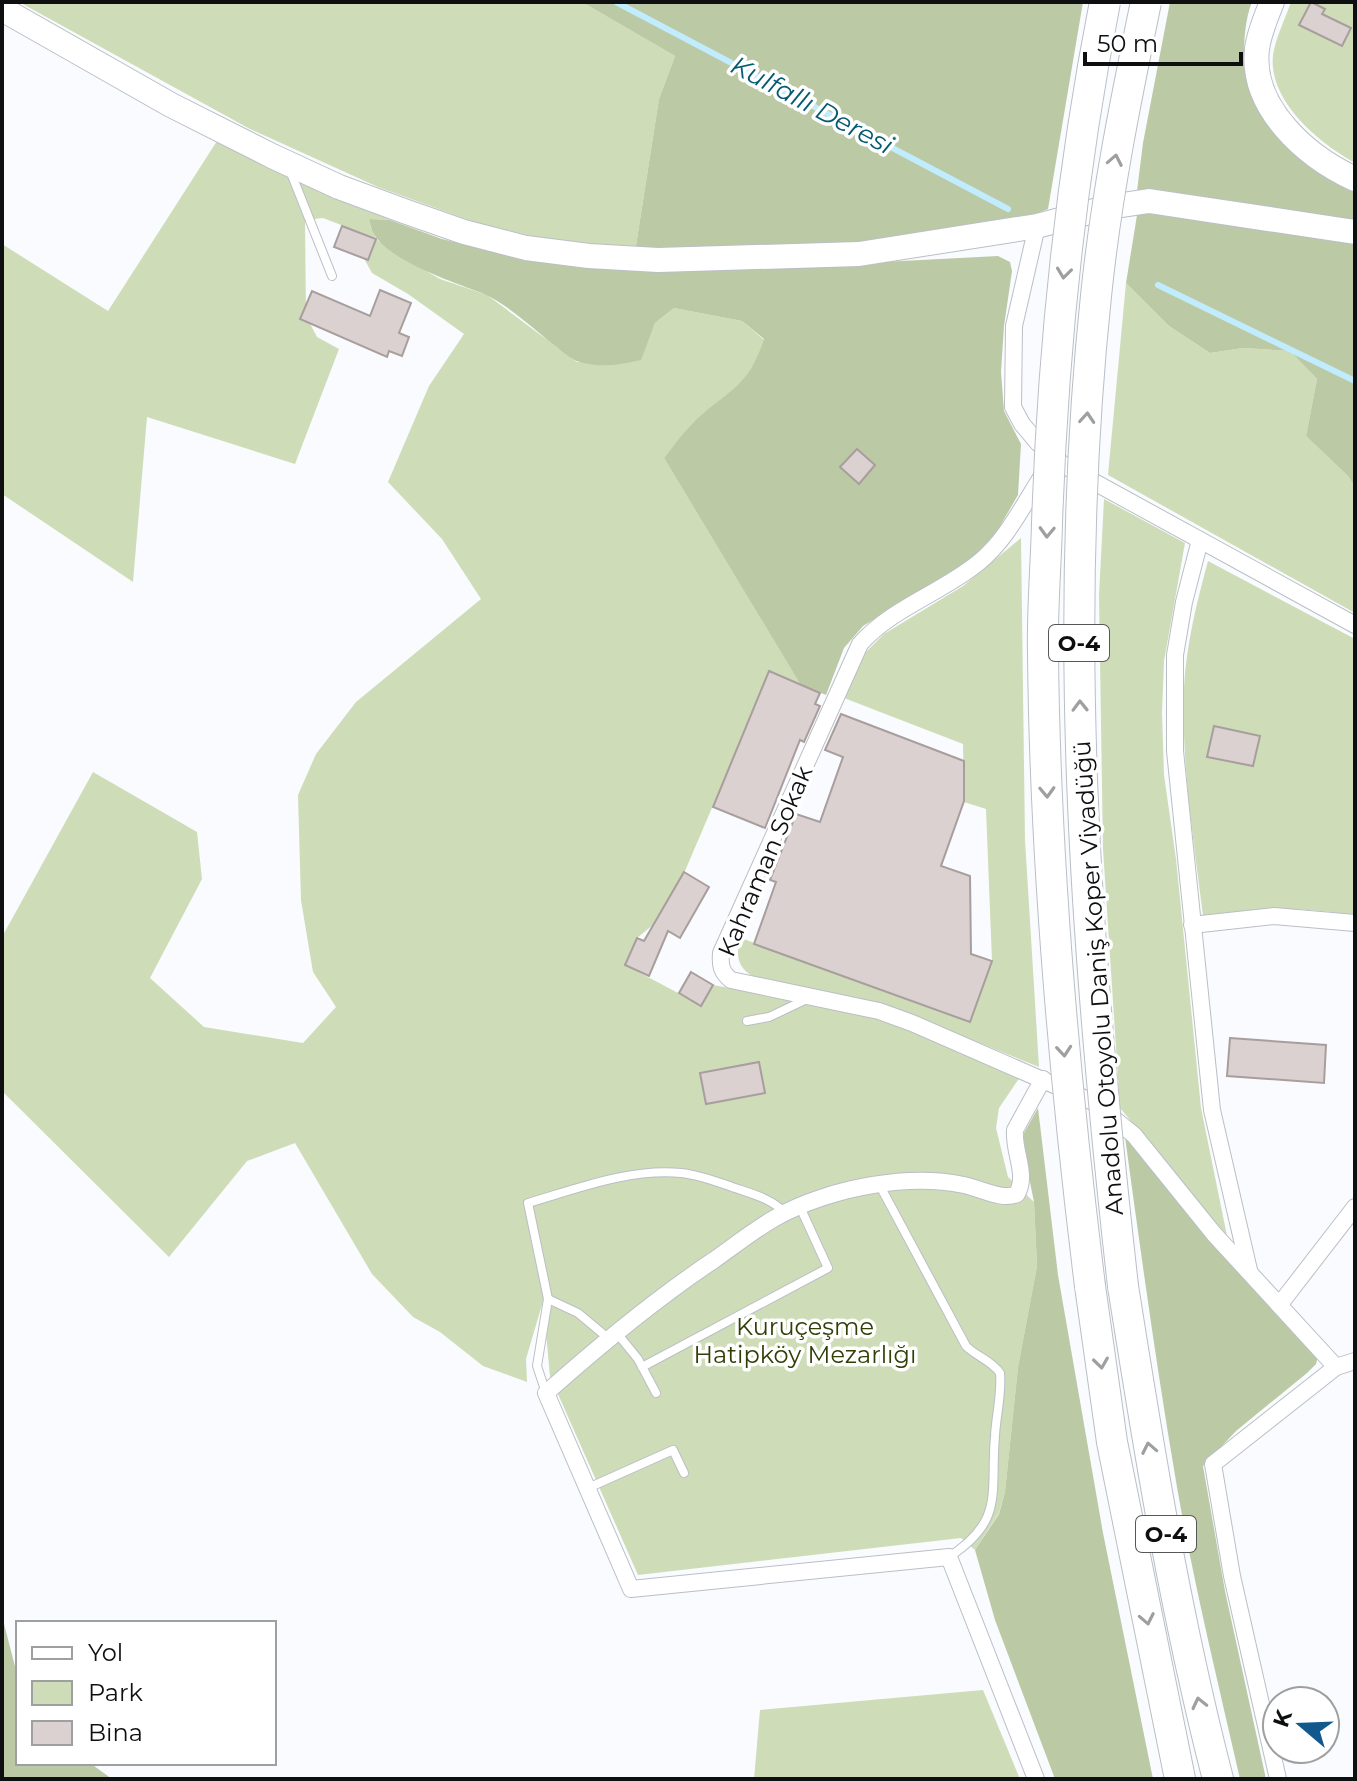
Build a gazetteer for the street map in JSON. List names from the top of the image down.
{
  "streets": {
    "highway": ["O-4", "Anadolu Otoyolu Daniş Koper Viyadüğü"],
    "street": ["Kahraman Sokak"]
  },
  "water": ["Kulfallı Deresi"],
  "parks": ["Kuruçeşme Hatipköy Mezarlığı"],
  "legend": ["Yol", "Park", "Bina"],
  "scale_bar": "50 m",
  "north": "left"
}
